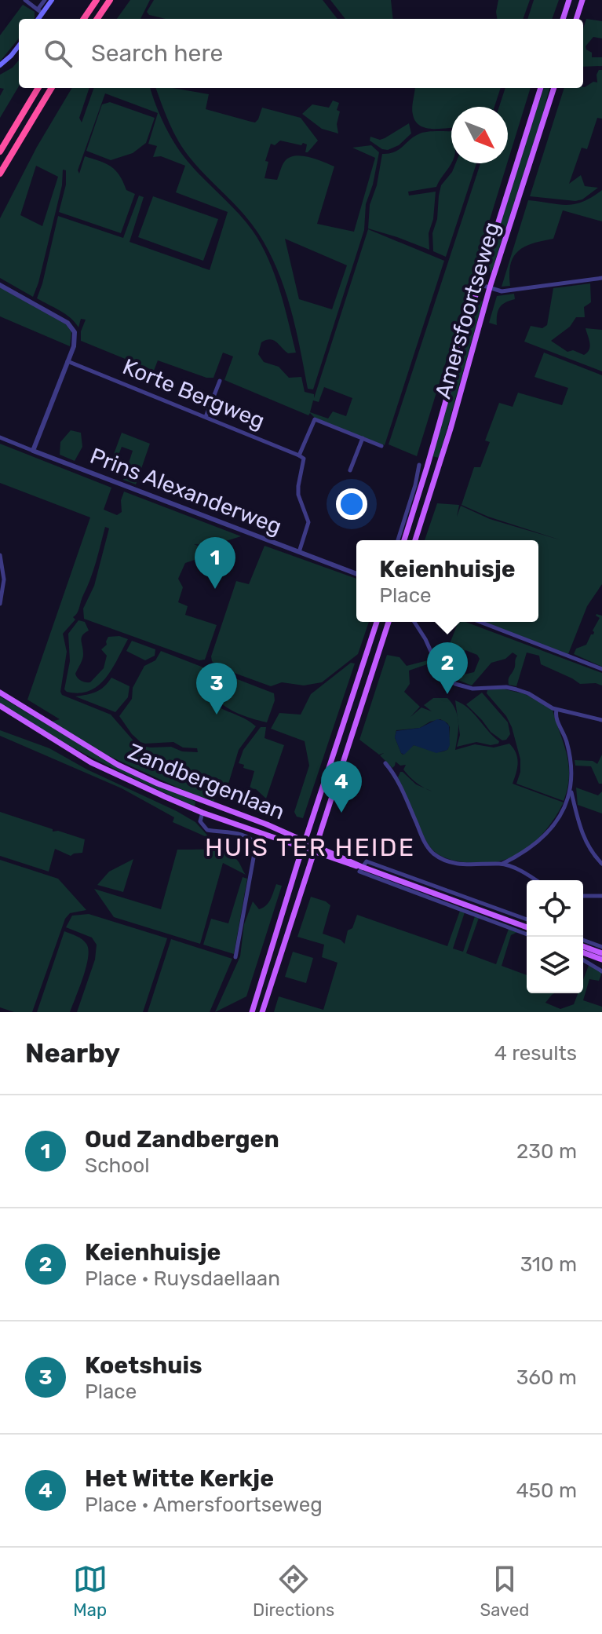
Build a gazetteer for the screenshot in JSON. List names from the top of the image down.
{
  "streets": {
    "main road": ["Amersfoortseweg", "Zandbergenlaan"],
    "street": ["Korte Bergweg", "Prins Alexanderweg"]
  },
  "districts": ["HUIS TER HEIDE"],
  "north": "bottom right",
  "page": {
    "search": "Search here",
    "pins": [
      "1",
      "2",
      "3",
      "4"
    ],
    "popup": ["Keienhuisje", "Place"],
    "heading": ["Nearby", "4 results"],
    "list": [
      {
        "mark": "1",
        "name": "Oud Zandbergen",
        "note": "School",
        "value": "230 m"
      },
      {
        "mark": "2",
        "name": "Keienhuisje",
        "note": "Place · Ruysdaellaan",
        "value": "310 m"
      },
      {
        "mark": "3",
        "name": "Koetshuis",
        "note": "Place",
        "value": "360 m"
      },
      {
        "mark": "4",
        "name": "Het Witte Kerkje",
        "note": "Place · Amersfoortseweg",
        "value": "450 m"
      }
    ],
    "nav": ["Map", "Directions", "Saved"]
  }
}
